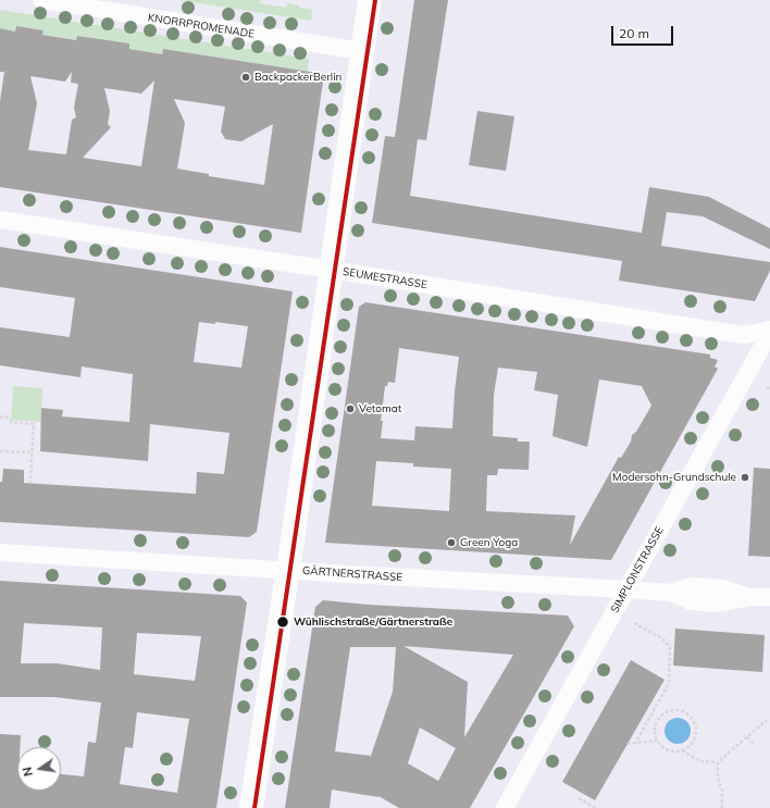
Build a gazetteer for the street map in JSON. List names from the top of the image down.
{
  "streets": {
    "street": [
      "KNORRPROMENADE",
      "SEUMESTRASSE",
      "SIMPLONSTRASSE",
      "GÄRTNERSTRASSE"
    ]
  },
  "crossings": [
    ["SIMPLONSTRASSE", "GÄRTNERSTRASSE"]
  ],
  "places": [
    "BackpackerBerlin",
    "Vetomat",
    "Modersohn-Grundschule",
    "Green Yoga",
    "Wühlischstraße/Gärtnerstraße"
  ],
  "scale_bar": "20 m",
  "north": "left"
}
